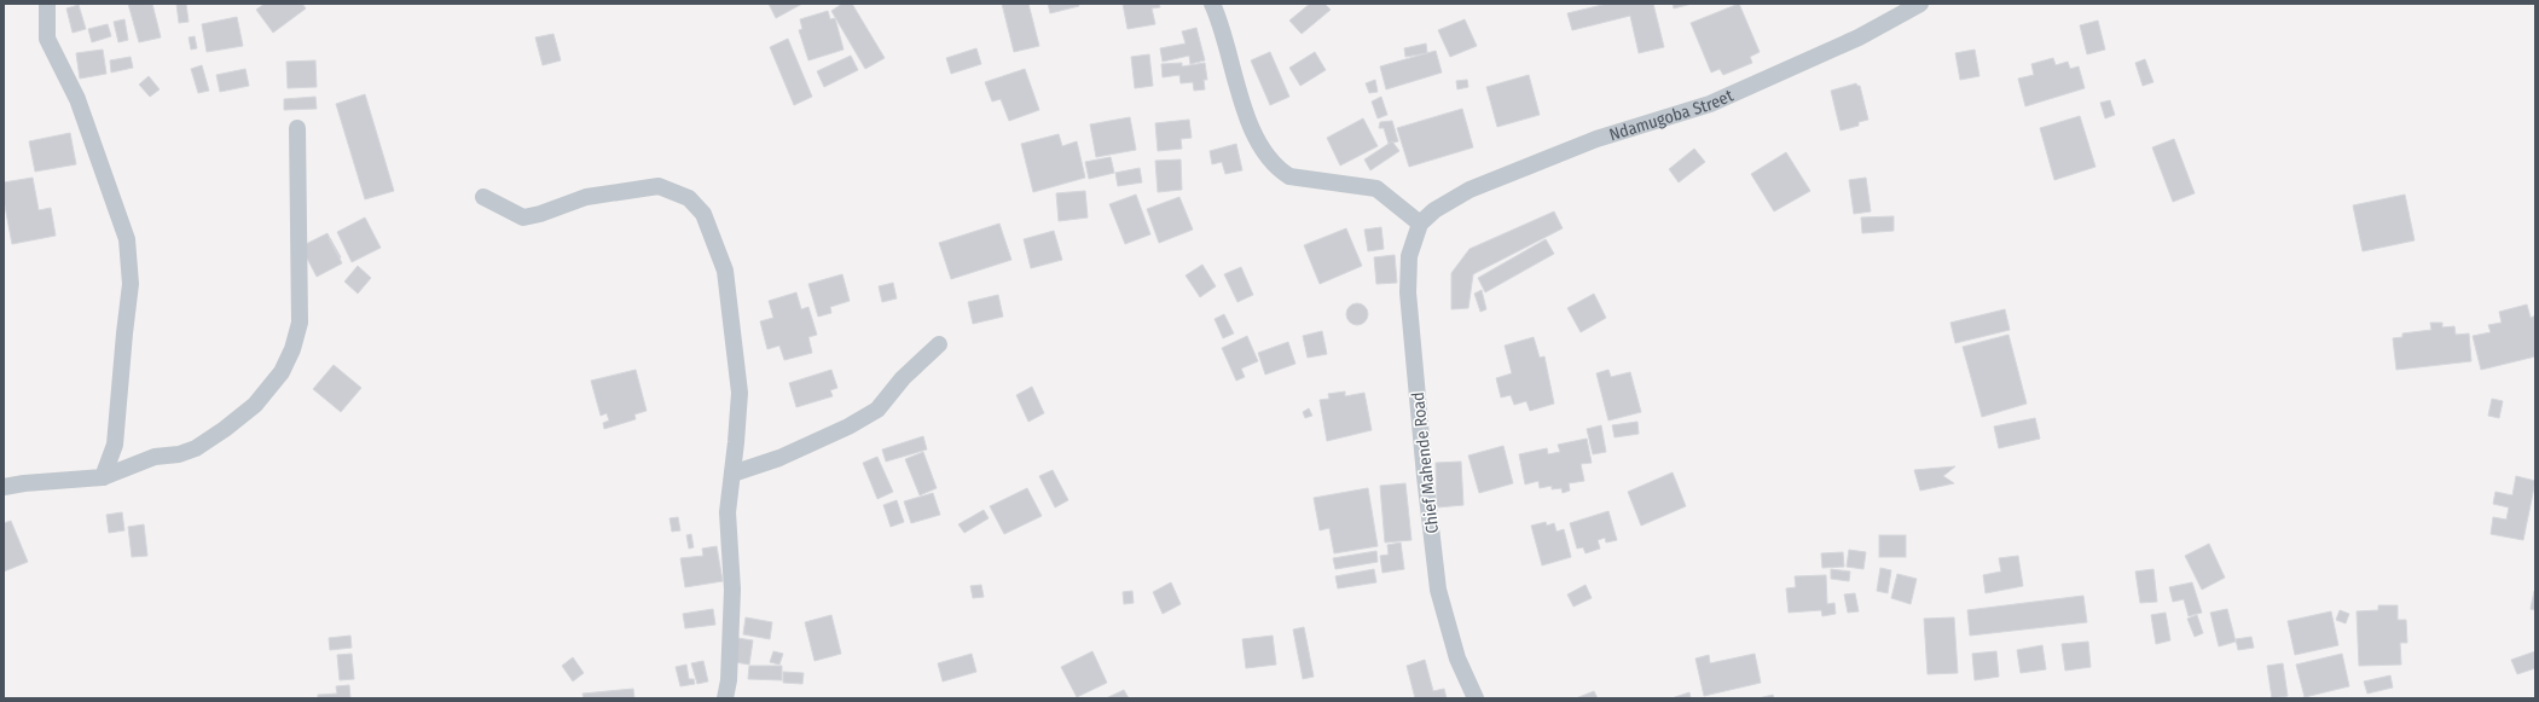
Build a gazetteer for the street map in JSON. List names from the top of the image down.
{
  "streets": {
    "street": ["Ndamugoba Street", "Chief Mahende Road"]
  },
  "crossings": [
    ["Ndamugoba Street", "Chief Mahende Road"]
  ]
}
